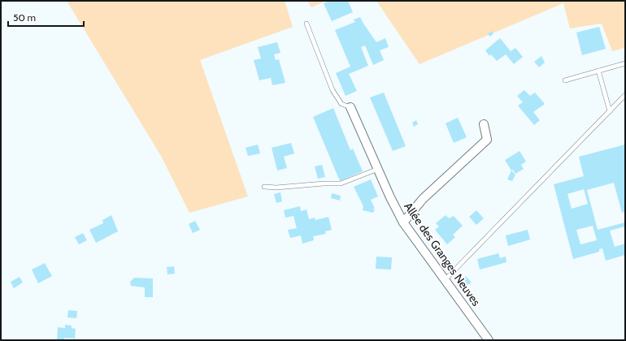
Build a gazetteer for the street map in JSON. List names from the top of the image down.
{
  "streets": {
    "street": ["Allée des Granges Neuves"]
  },
  "scale_bar": "50 m"
}
